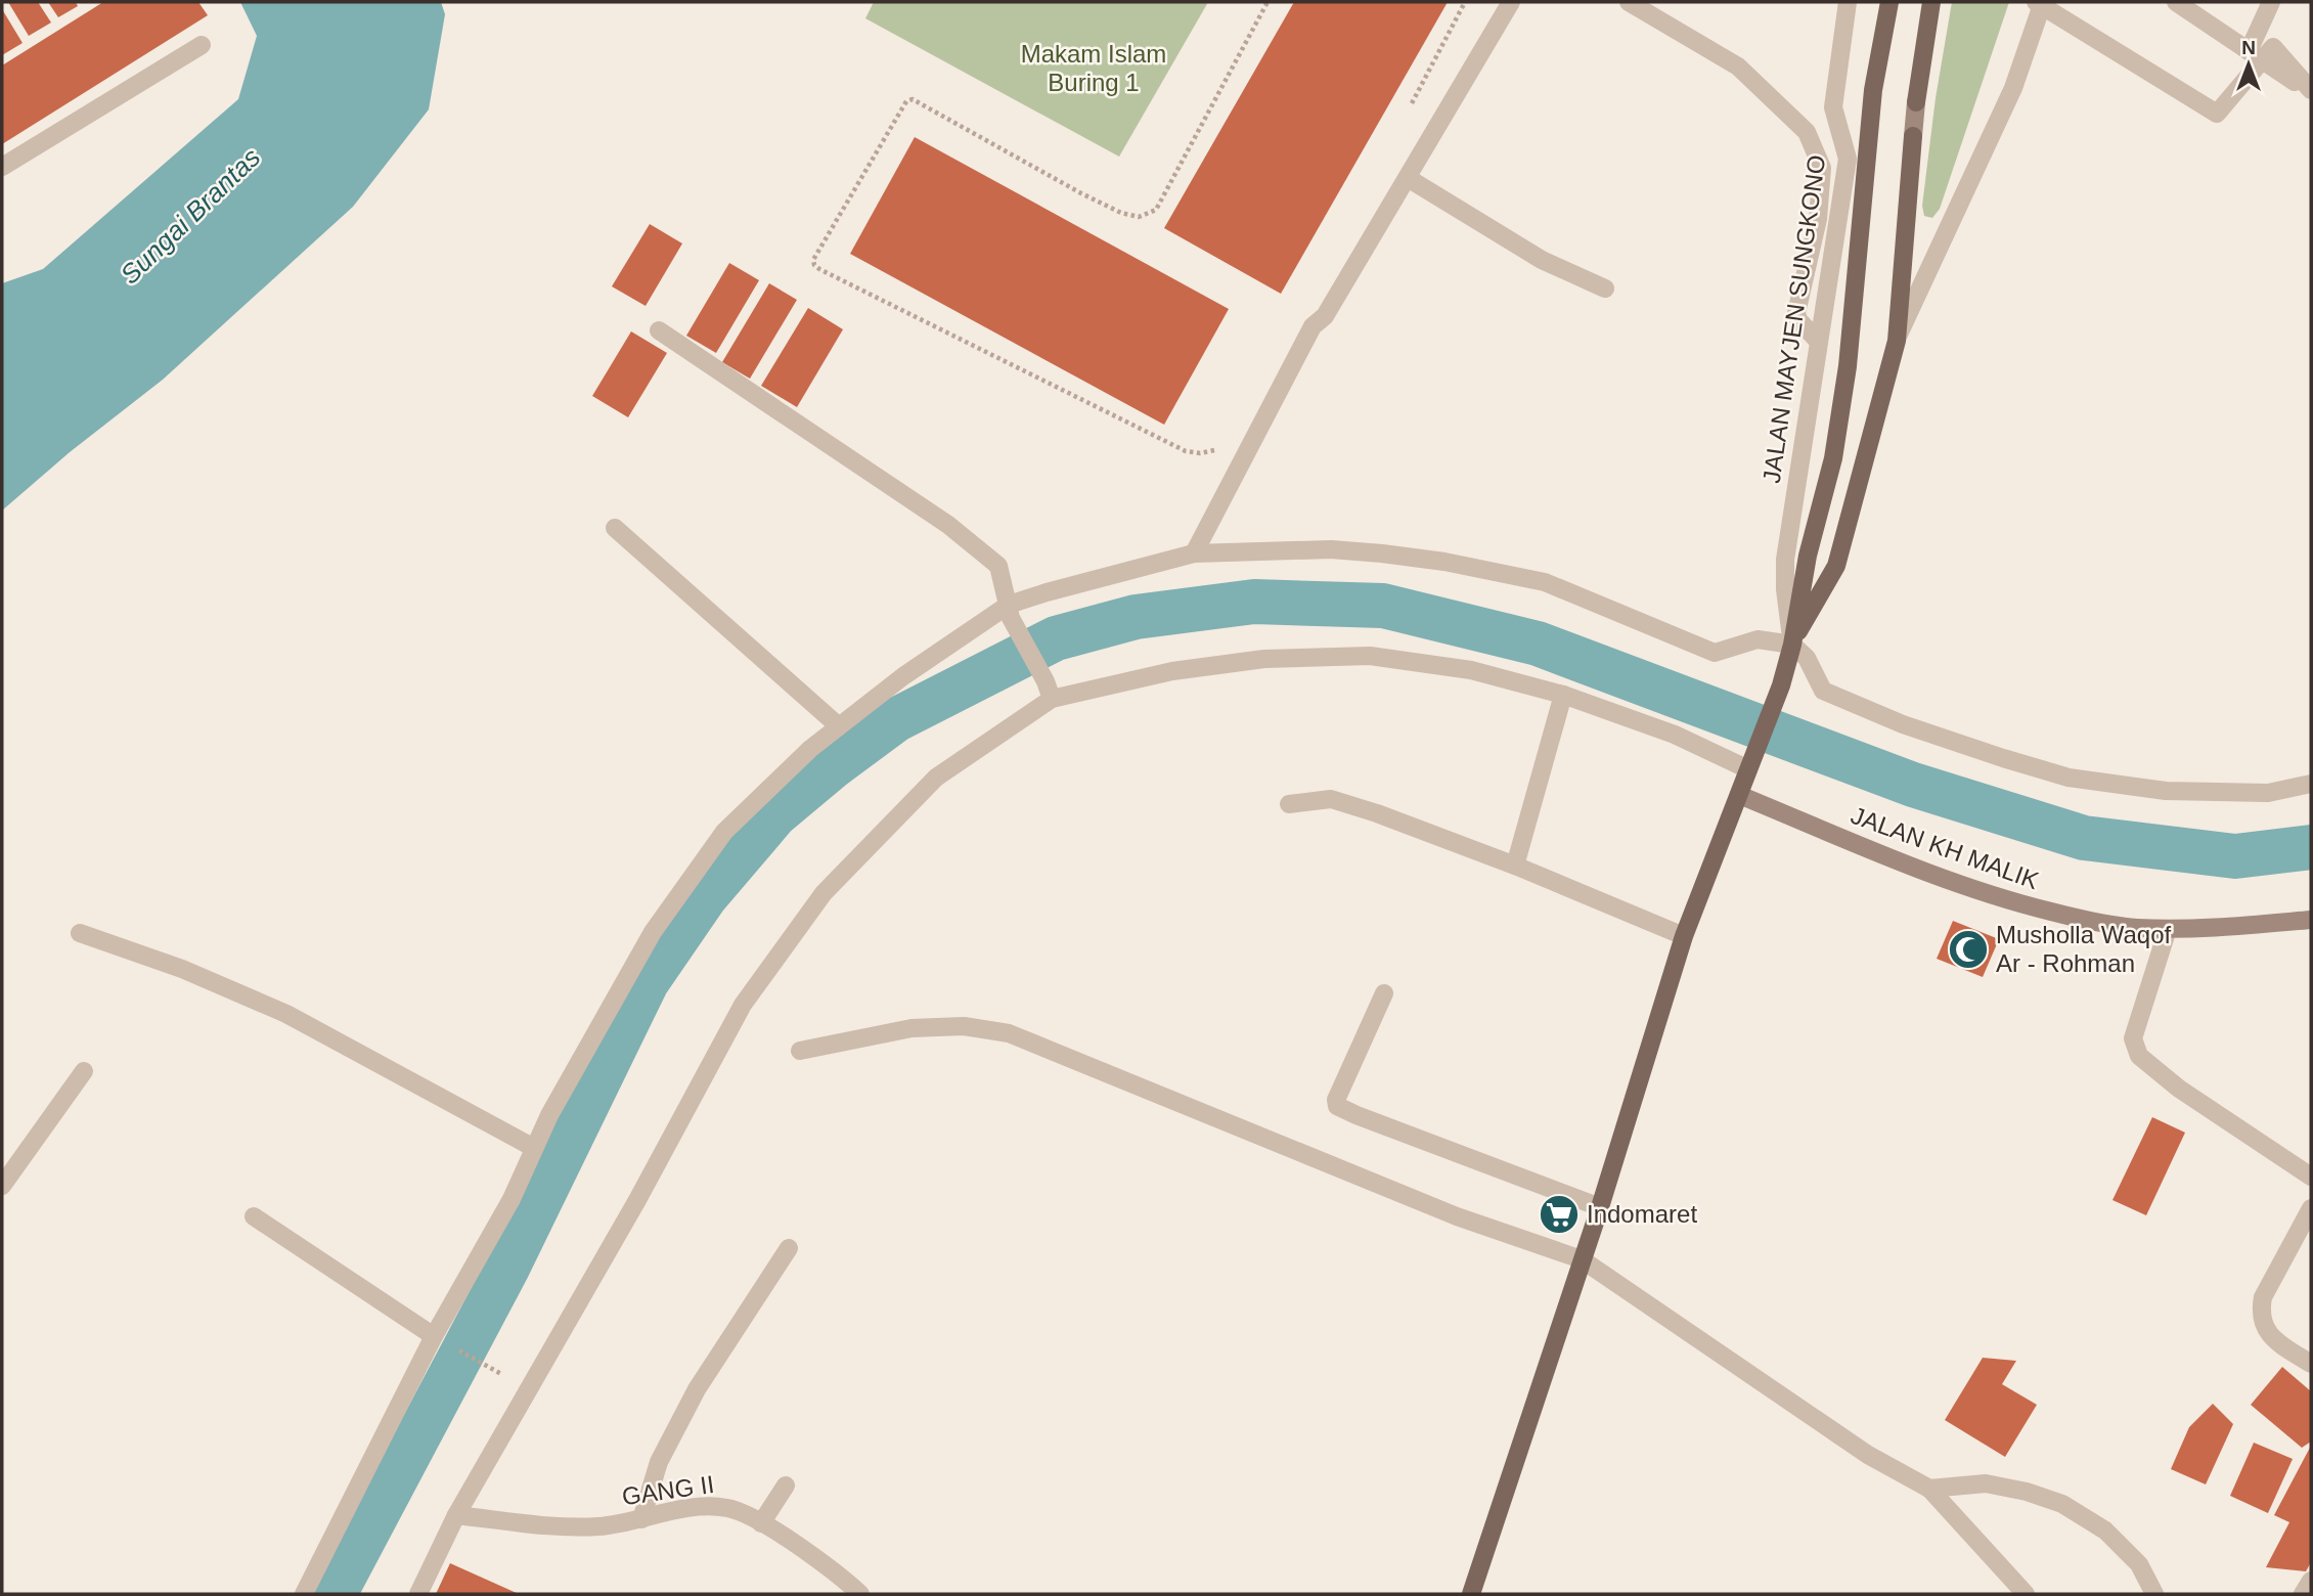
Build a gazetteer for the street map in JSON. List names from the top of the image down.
{
  "streets": {
    "street": ["JALAN MAYJEN SUNGKONO", "JALAN KH MALIK", "GANG II"]
  },
  "water": ["Sungai Brantas"],
  "parks": ["Makam Islam Buring 1"],
  "places": {
    "mosque": ["Musholla Waqof Ar - Rohman"],
    "supermarket": ["Indomaret"]
  },
  "north": "top"
}
